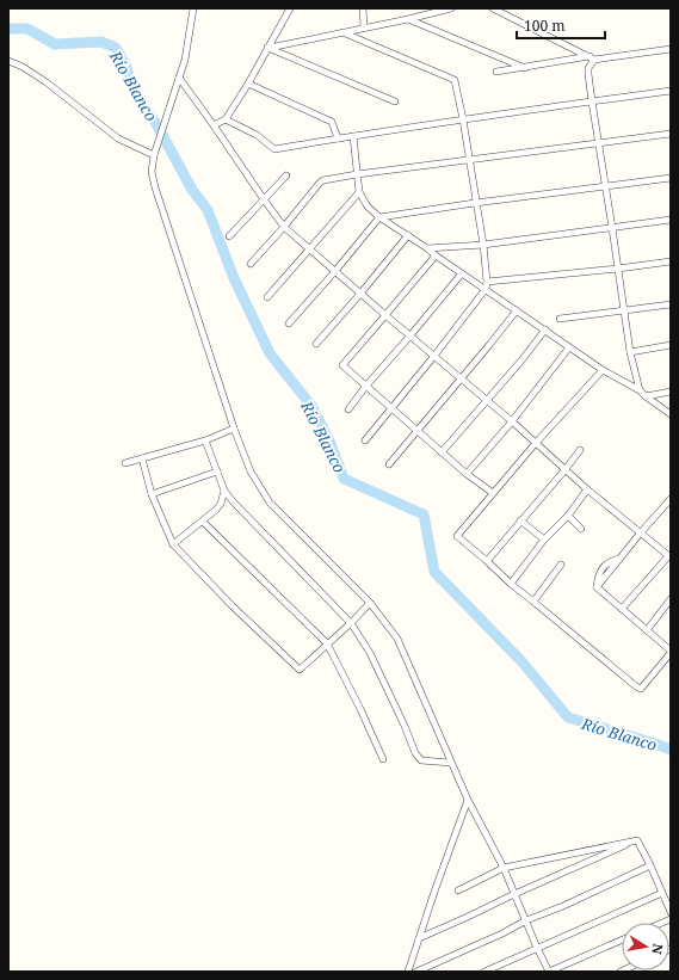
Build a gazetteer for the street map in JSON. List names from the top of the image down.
{
  "water": ["Río Blanco"],
  "scale_bar": "100 m",
  "north": "right"
}
